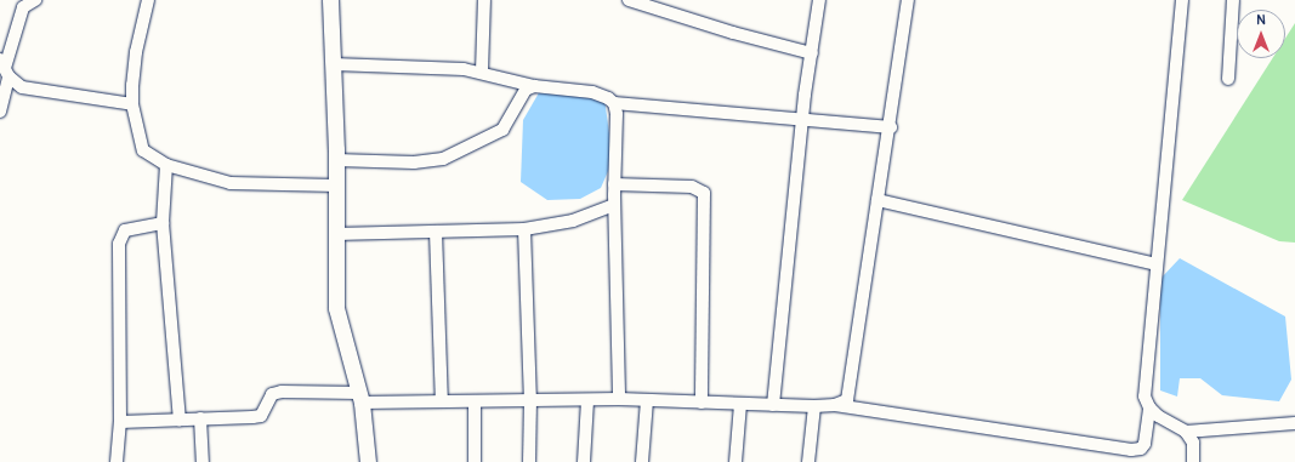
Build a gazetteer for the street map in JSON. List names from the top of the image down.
{
  "north": "top"
}
